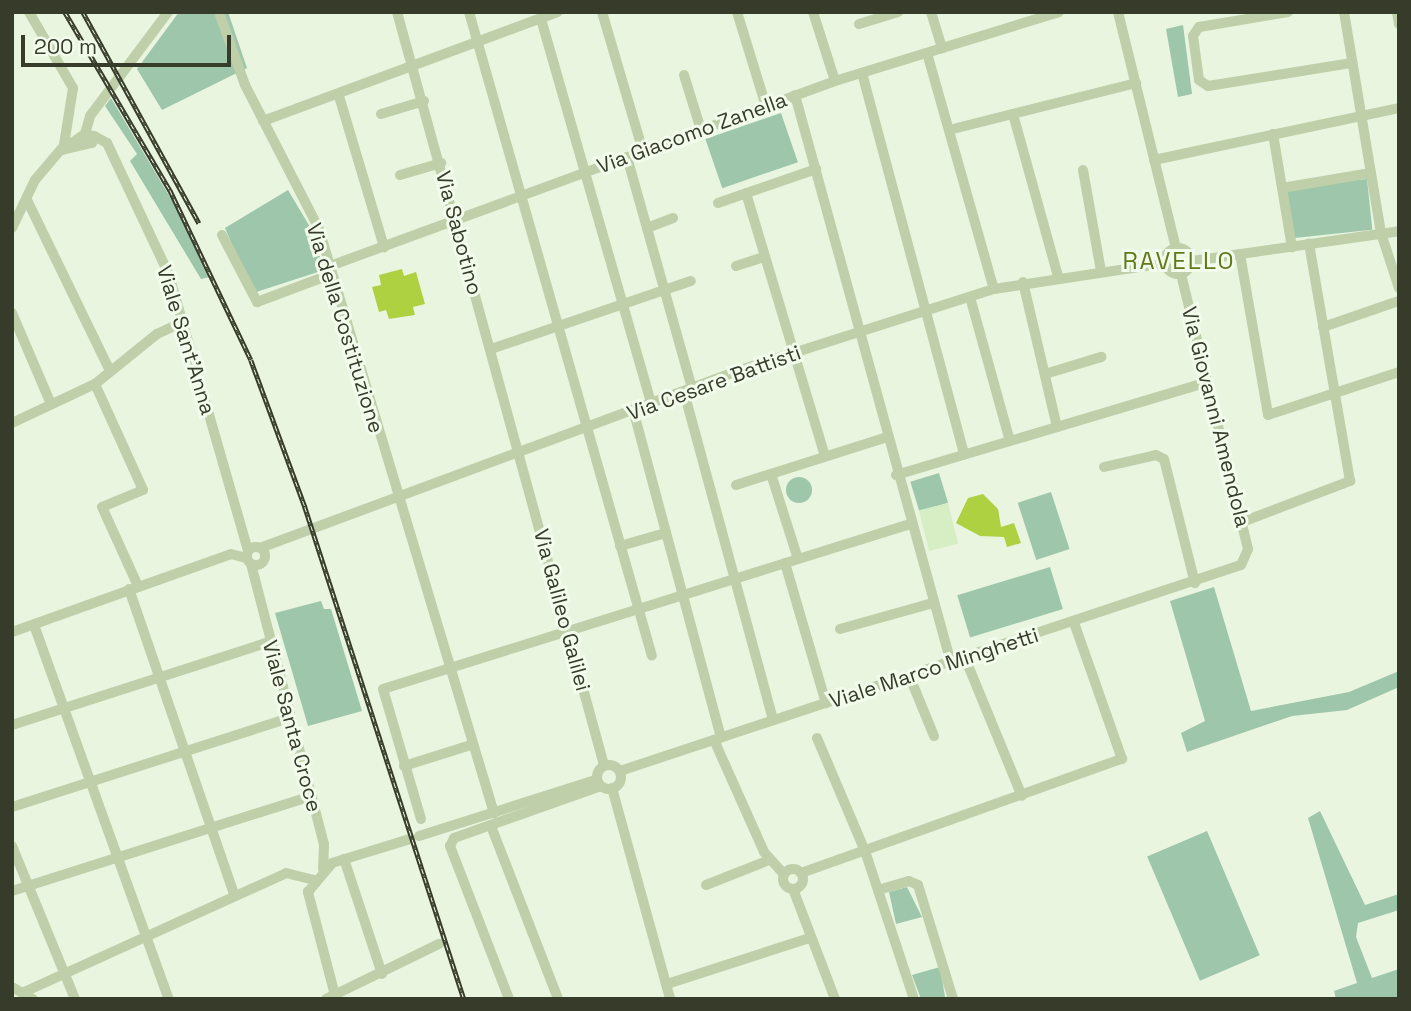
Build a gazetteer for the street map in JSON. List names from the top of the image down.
{
  "streets": {
    "street": [
      "Via Giacomo Zanella",
      "Via Sabotino",
      "Via della Costituzione",
      "Viale Sant'Anna",
      "Via Cesare Battisti",
      "Via Giovanni Amendola",
      "Via Galileo Galilei",
      "Viale Marco Minghetti",
      "Viale Santa Croce"
    ]
  },
  "crossings": [
    ["Via Giacomo Zanella", "Via Sabotino"],
    ["Via Giacomo Zanella", "Via della Costituzione"],
    ["Via Sabotino", "Via Cesare Battisti"],
    ["Via Sabotino", "Via Galileo Galilei"],
    ["Via della Costituzione", "Via Cesare Battisti"],
    ["Viale Sant'Anna", "Via Cesare Battisti"],
    ["Viale Sant'Anna", "Viale Santa Croce"],
    ["Via Cesare Battisti", "Via Galileo Galilei"],
    ["Via Cesare Battisti", "Viale Santa Croce"],
    ["Via Giovanni Amendola", "Viale Marco Minghetti"]
  ],
  "districts": ["RAVELLO"],
  "scale_bar": "200 m"
}
